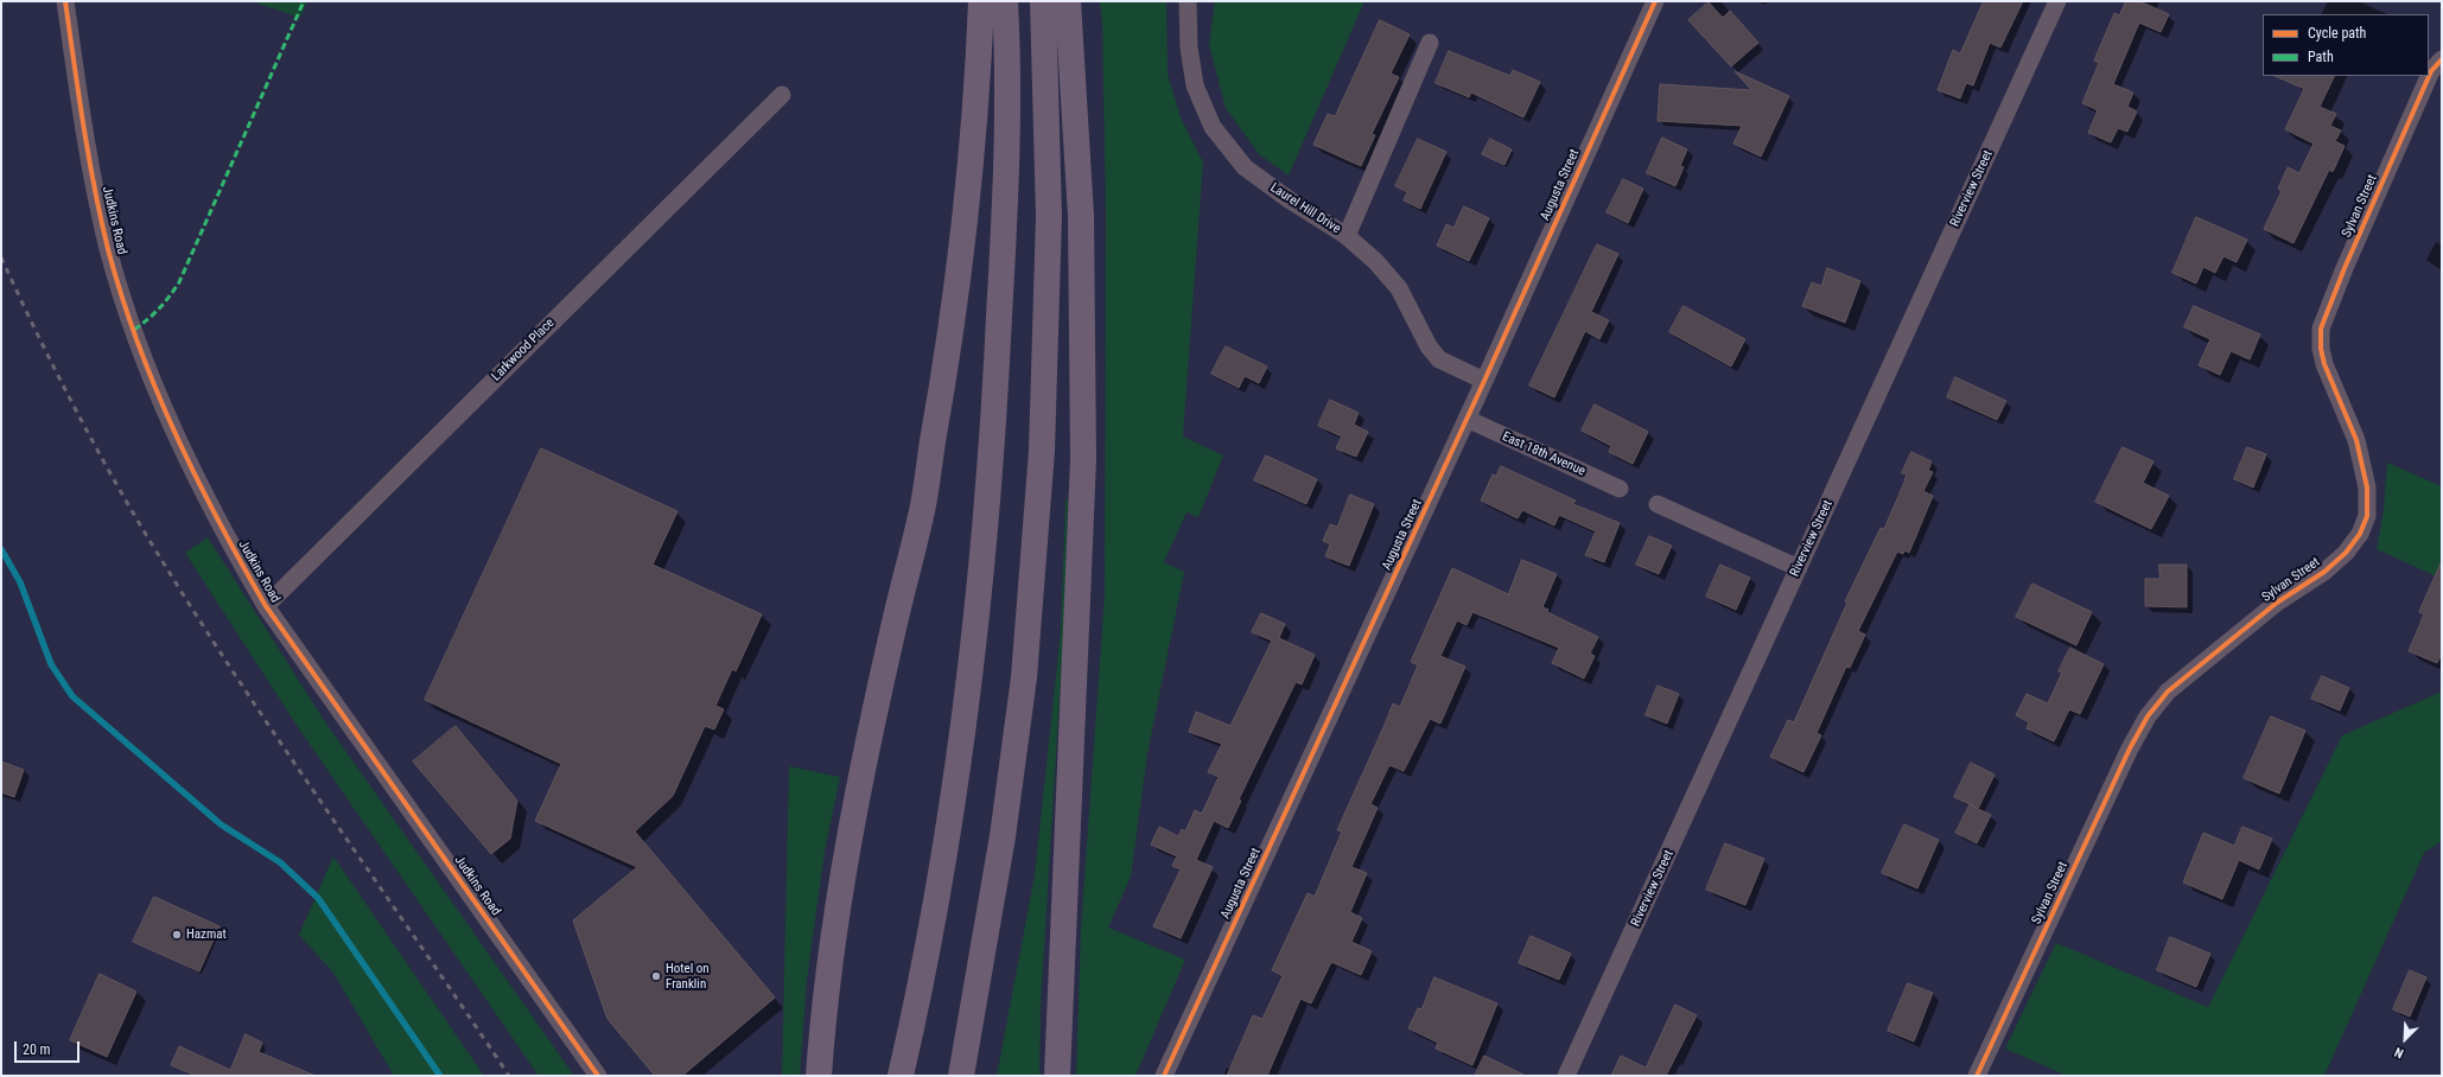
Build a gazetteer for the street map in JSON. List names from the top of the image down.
{
  "streets": {
    "street": [
      "Augusta Street",
      "Riverview Street",
      "Sylvan Street",
      "Laurel Hill Drive",
      "Judkins Road",
      "Larkwood Place",
      "East 18th Avenue"
    ]
  },
  "crossings": [
    ["Augusta Street", "Laurel Hill Drive"],
    ["Augusta Street", "East 18th Avenue"],
    ["Judkins Road", "Larkwood Place"]
  ],
  "places": ["Hazmat", "Hotel on Franklin"],
  "legend": ["Cycle path", "Path"],
  "scale_bar": "20 m",
  "north": "bottom left"
}
